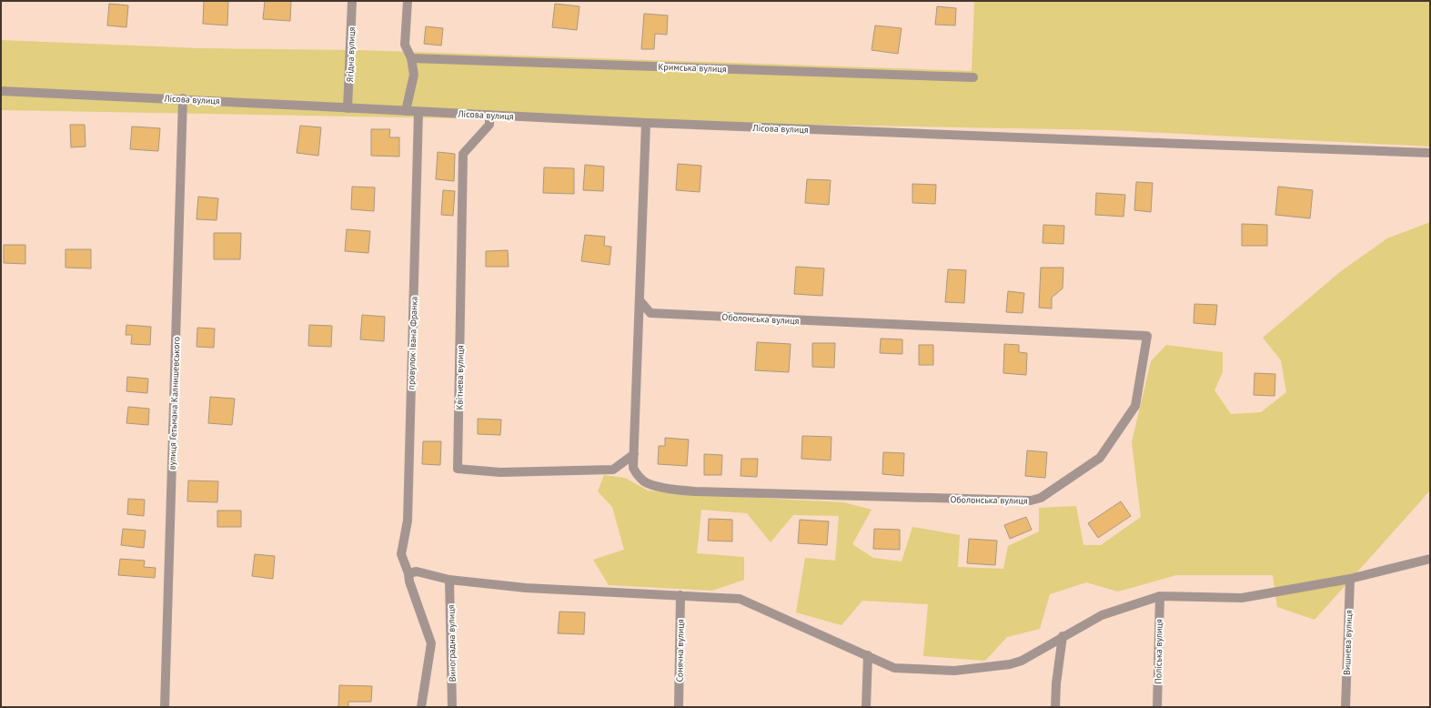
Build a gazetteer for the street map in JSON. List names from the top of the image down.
{
  "streets": {
    "street": [
      "Ягідна вулиця",
      "Кримська вулиця",
      "Лісова вулиця",
      "Оболонська вулиця",
      "провулок Івана Франка",
      "Квітнева вулиця",
      "вулиця Гетьмана Калнишевського",
      "Вишнева вулиця",
      "Виноградна вулиця",
      "Сонячна вулиця",
      "Поліська вулиця"
    ]
  },
  "crossings": [
    ["Ягідна вулиця", "Лісова вулиця"],
    ["Лісова вулиця", "Оболонська вулиця"],
    ["Лісова вулиця", "провулок Івана Франка"],
    ["Лісова вулиця", "Квітнева вулиця"],
    ["Лісова вулиця", "вулиця Гетьмана Калнишевського"],
    ["Оболонська вулиця", "Квітнева вулиця"]
  ]
}
